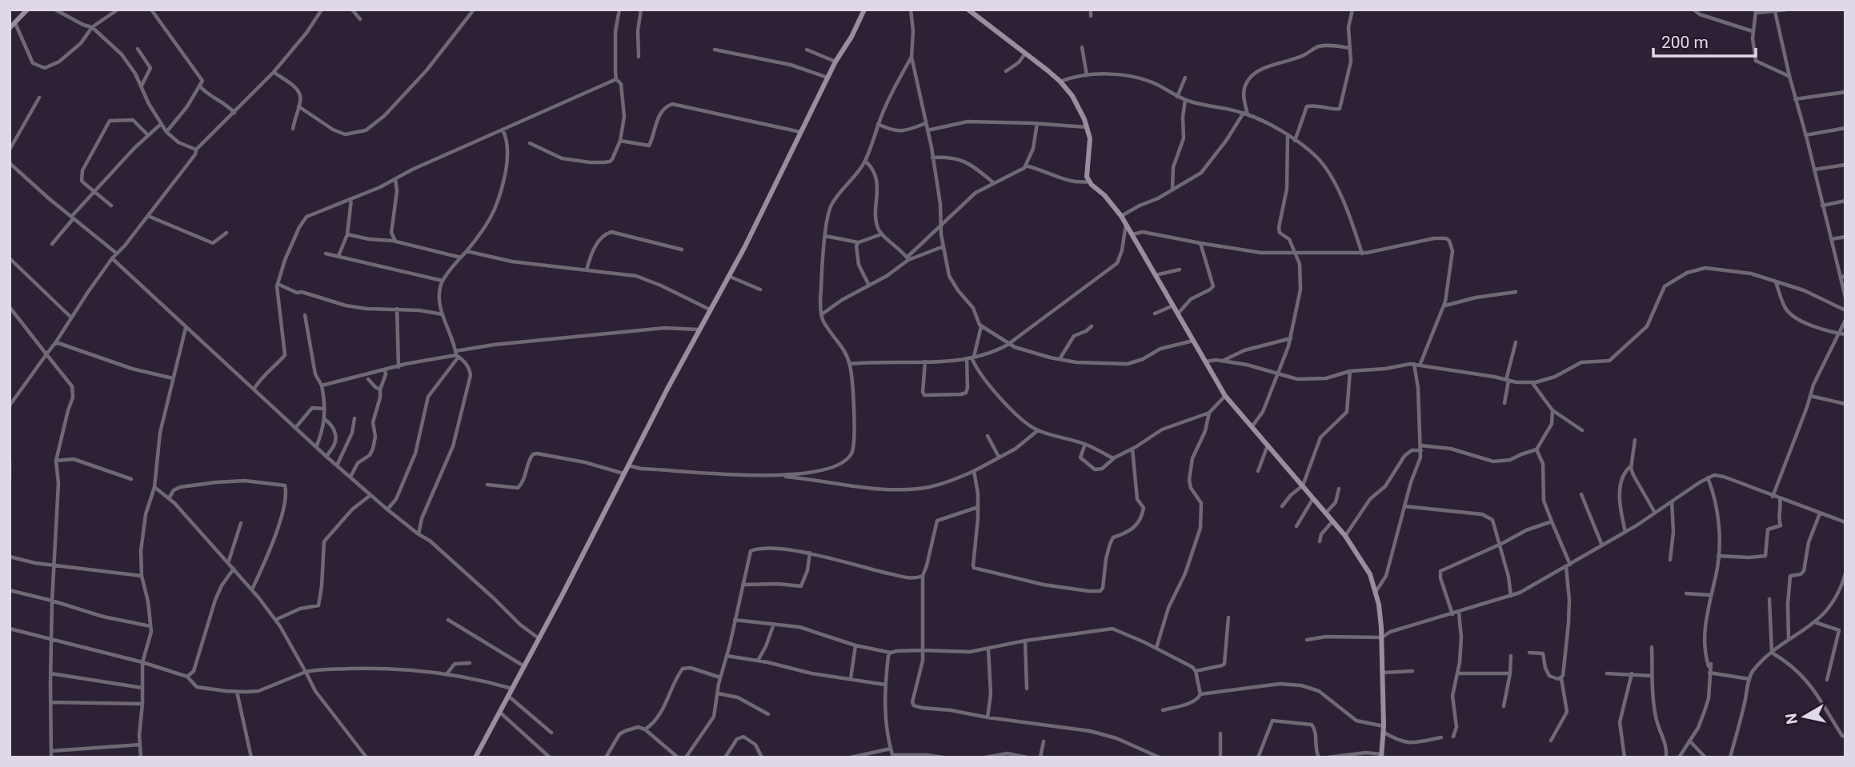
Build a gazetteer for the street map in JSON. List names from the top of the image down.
{
  "scale_bar": "200 m",
  "north": "left"
}
